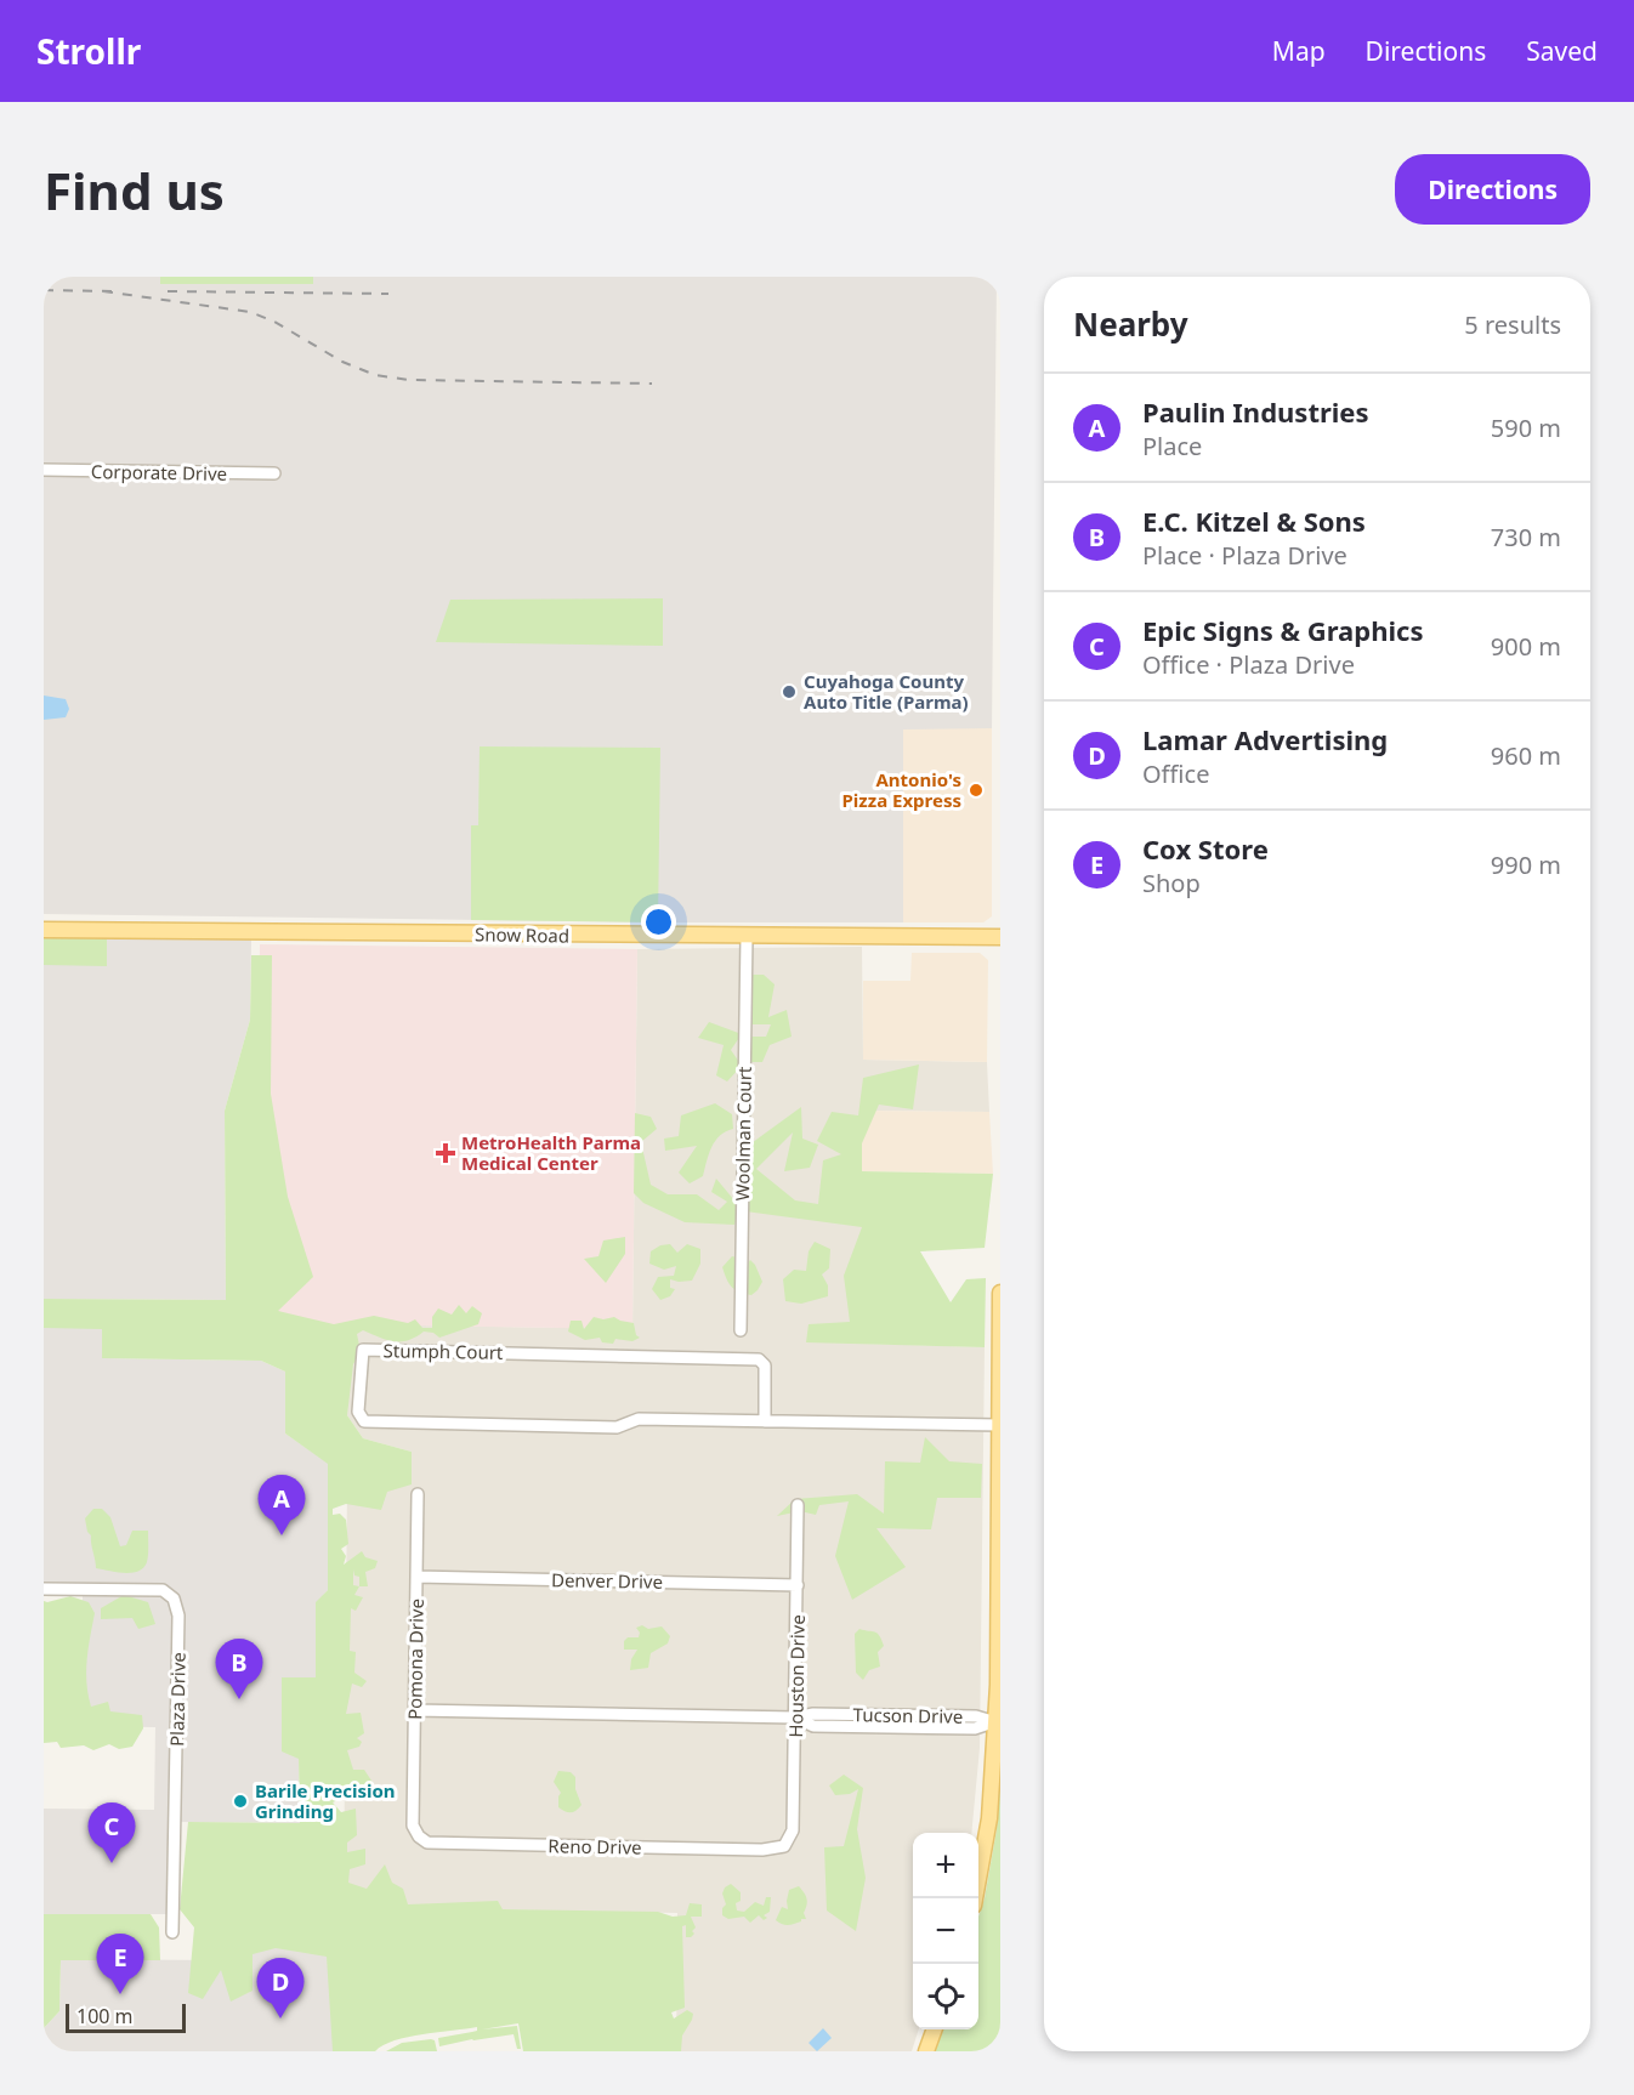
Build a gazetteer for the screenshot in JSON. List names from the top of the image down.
{
  "streets": {
    "main road": ["Snow Road"],
    "street": [
      "Corporate Drive",
      "Woolman Court",
      "Stumph Court",
      "Denver Drive",
      "Pomona Drive",
      "Houston Drive",
      "Plaza Drive",
      "Tucson Drive",
      "Reno Drive"
    ]
  },
  "crossings": [
    ["Snow Road", "Woolman Court"],
    ["Denver Drive", "Pomona Drive"],
    ["Denver Drive", "Houston Drive"],
    ["Pomona Drive", "Tucson Drive"],
    ["Pomona Drive", "Reno Drive"],
    ["Houston Drive", "Tucson Drive"],
    ["Houston Drive", "Reno Drive"]
  ],
  "places": {
    "other": ["Cuyahoga County Auto Title (Parma)", "Antonio's Pizza Express", "Barile Precision Grinding"],
    "health": ["MetroHealth Parma Medical Center"]
  },
  "scale_bar": "100 m",
  "page": {
    "header": "Strollr",
    "nav": ["Map", "Directions", "Saved"],
    "buttons": "Directions",
    "title": "Find us",
    "heading": ["Nearby", "5 results"],
    "list": [
      {
        "mark": "A",
        "name": "Paulin Industries",
        "note": "Place",
        "value": "590 m"
      },
      {
        "mark": "B",
        "name": "E.C. Kitzel & Sons",
        "note": "Place · Plaza Drive",
        "value": "730 m"
      },
      {
        "mark": "C",
        "name": "Epic Signs & Graphics",
        "note": "Office · Plaza Drive",
        "value": "900 m"
      },
      {
        "mark": "D",
        "name": "Lamar Advertising",
        "note": "Office",
        "value": "960 m"
      },
      {
        "mark": "E",
        "name": "Cox Store",
        "note": "Shop",
        "value": "990 m"
      }
    ],
    "pins": [
      "A",
      "B",
      "C",
      "E",
      "D"
    ],
    "map_buttons": ["+", "−"],
    "scale": "100 m"
  }
}
